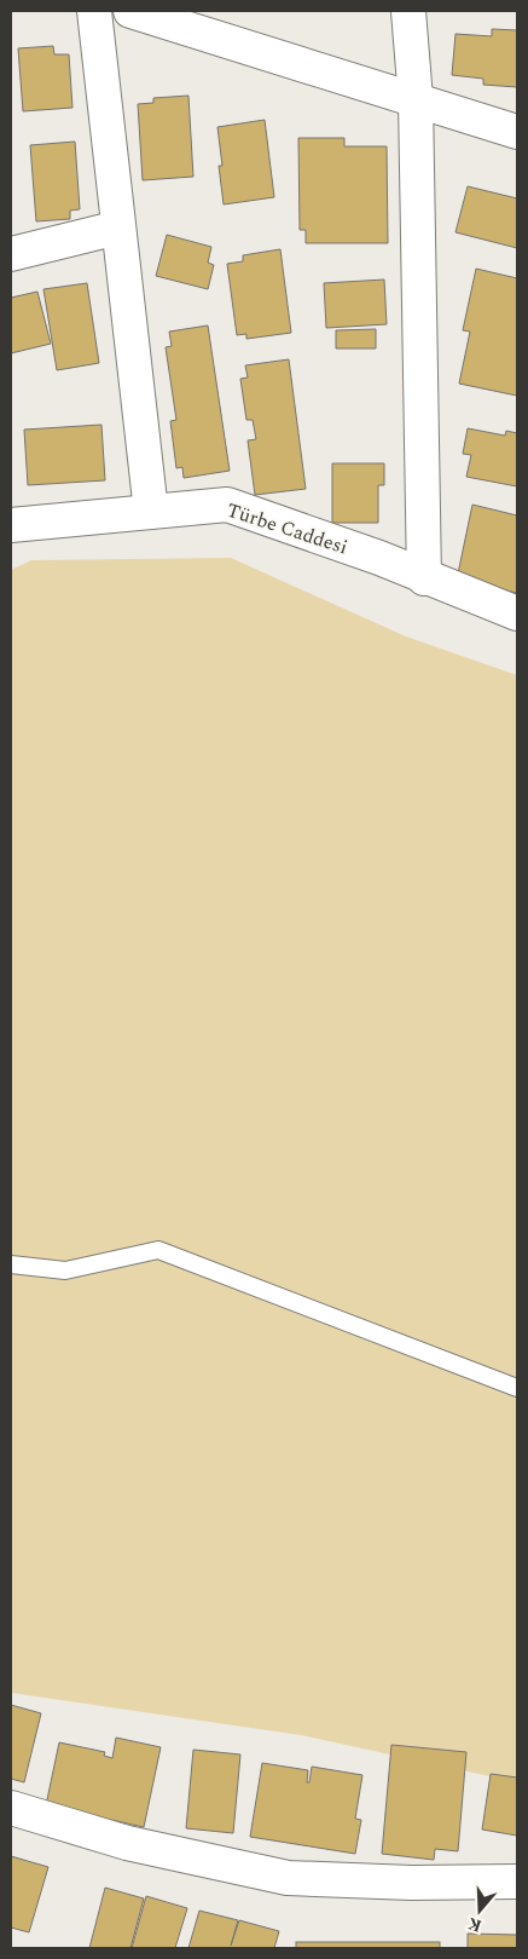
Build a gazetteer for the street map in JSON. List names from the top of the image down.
{
  "streets": {
    "street": ["Türbe Caddesi"]
  },
  "north": "bottom"
}
